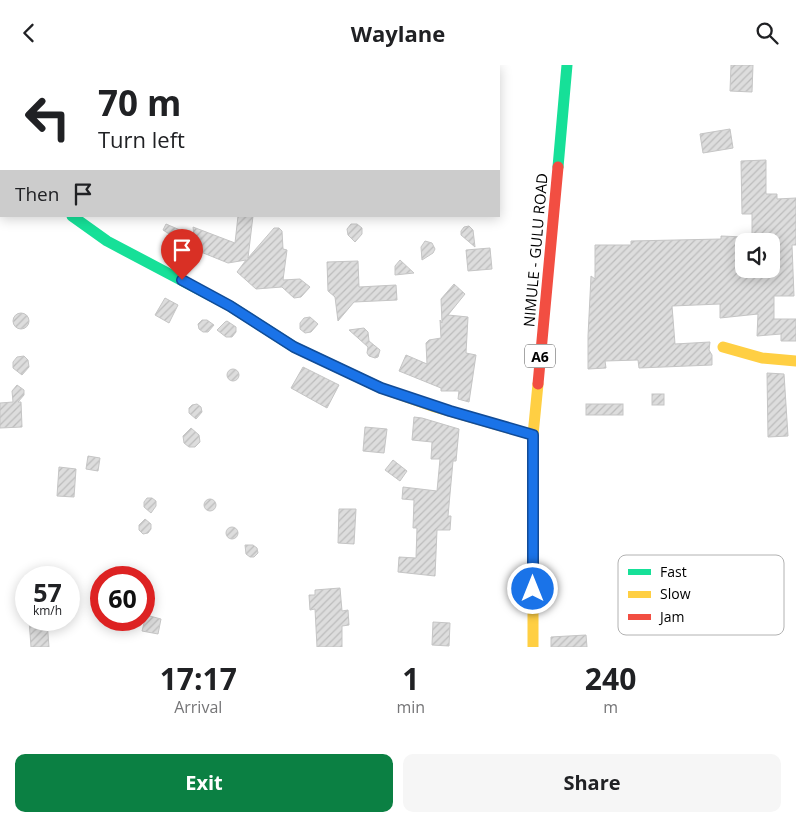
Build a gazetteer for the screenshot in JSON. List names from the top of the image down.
{
  "streets": {
    "street": ["NIMULE - GULU ROAD", "A6"]
  },
  "legend": ["Fast", "Slow", "Jam"],
  "page": {
    "header": "Waylane",
    "turn": ["70 m", "Turn left"],
    "then": "Then",
    "speed": "57 km/h",
    "limit": "60",
    "eta": [
      "17:17",
      "Arrival",
      "1",
      "min",
      "240",
      "m"
    ],
    "buttons": ["Exit", "Share"]
  }
}
